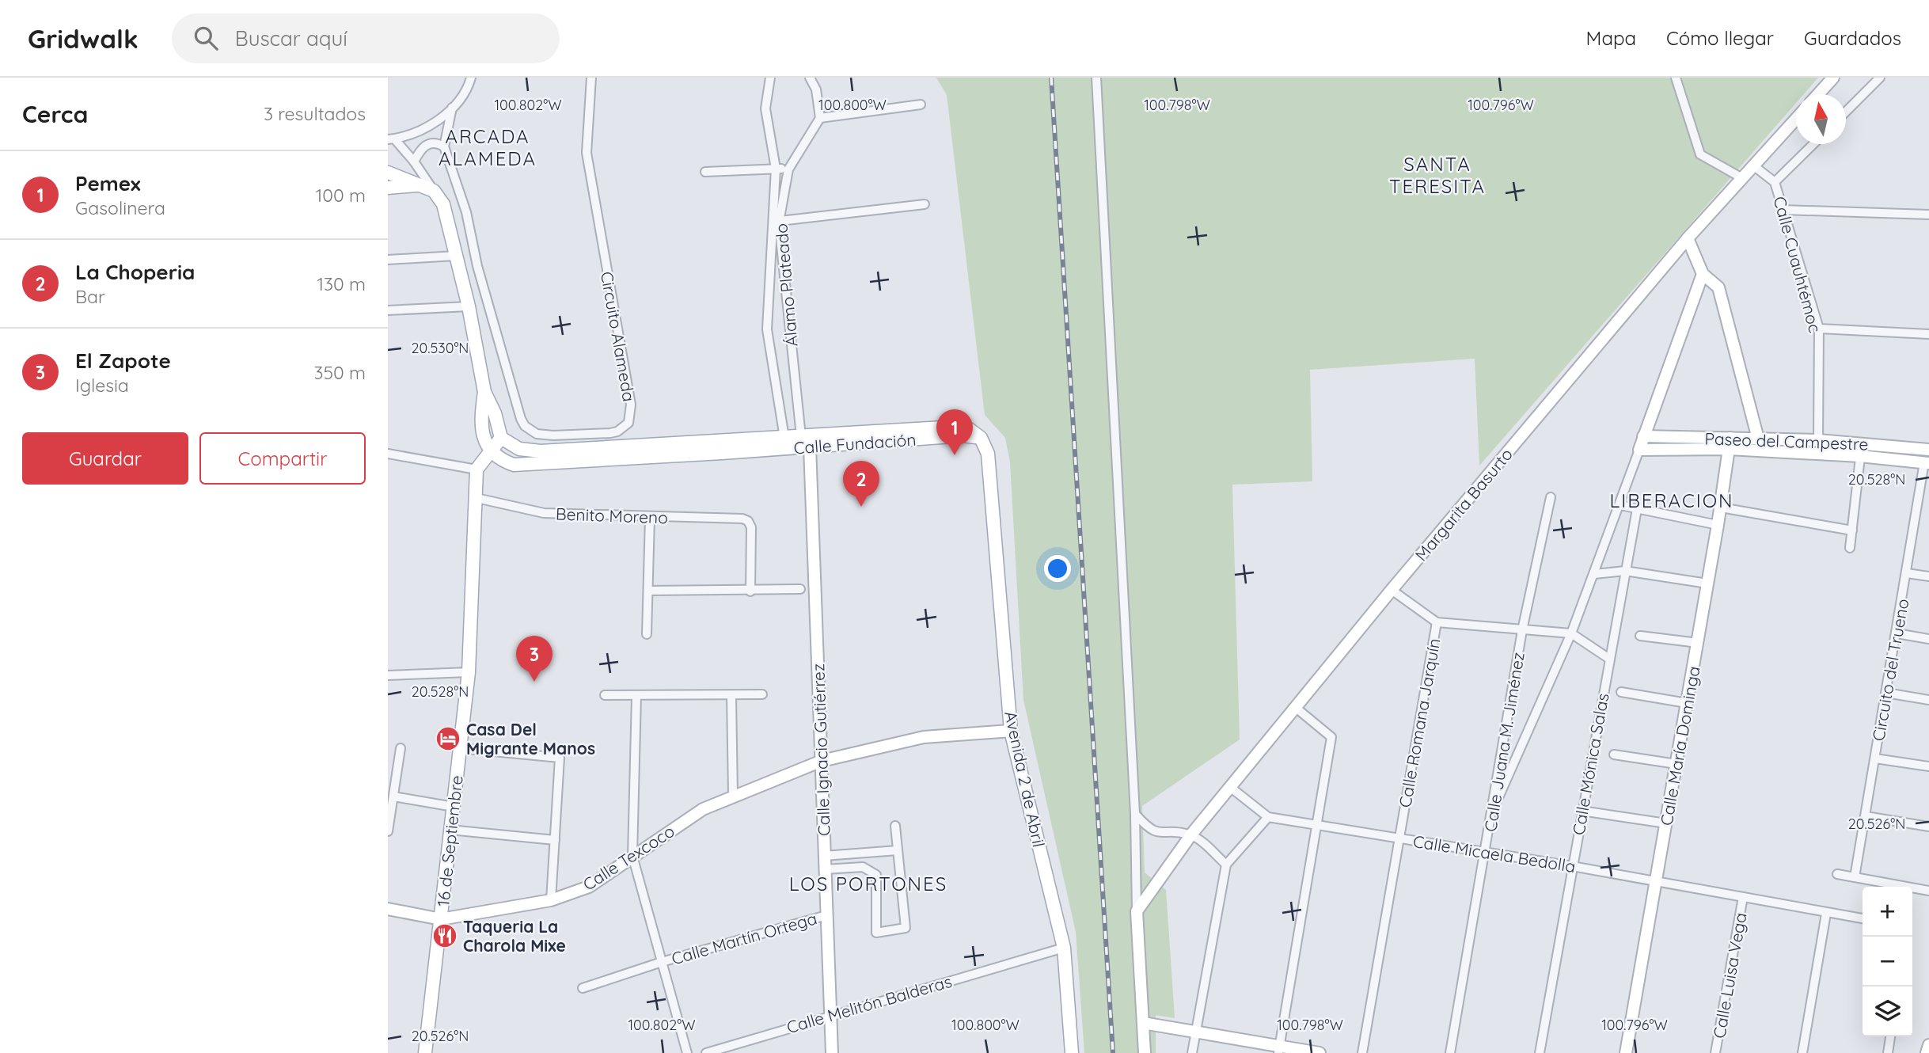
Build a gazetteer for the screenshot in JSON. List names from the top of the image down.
{
  "streets": {
    "main road": ["Calle Fundación", "Avenida 2 de Abril", "16 de Septiembre"],
    "street": [
      "Calle Cuauhtémoc",
      "Álamo Plateado",
      "Circuito Alameda",
      "Paseo del Campestre",
      "Margarita Basurto",
      "Benito Moreno",
      "Circuito del Trueno",
      "Calle Romana Jarquín",
      "Calle Juana M. Jiménez",
      "Calle María Dominga",
      "Calle Ignacio Gutiérrez",
      "Calle Mónica Salas",
      "Calle Micaela Bedolla",
      "Calle Texcoco",
      "Calle Martín Ortega",
      "Calle Luisa Vega",
      "Calle Melitón Balderas"
    ]
  },
  "crossings": [
    ["Calle Cuauhtémoc", "Paseo del Campestre"],
    ["Calle Cuauhtémoc", "Margarita Basurto"],
    ["Álamo Plateado", "Calle Fundación"],
    ["Paseo del Campestre", "Circuito del Trueno"],
    ["Paseo del Campestre", "Calle María Dominga"],
    ["Calle Fundación", "Calle Ignacio Gutiérrez"],
    ["Calle Fundación", "Avenida 2 de Abril"],
    ["Benito Moreno", "16 de Septiembre"],
    ["Calle Romana Jarquín", "Calle Micaela Bedolla"],
    ["Calle Juana M. Jiménez", "Calle Micaela Bedolla"],
    ["Calle María Dominga", "Calle Micaela Bedolla"],
    ["Calle Ignacio Gutiérrez", "Calle Texcoco"],
    ["Calle Ignacio Gutiérrez", "Calle Martín Ortega"],
    ["Calle Ignacio Gutiérrez", "Calle Melitón Balderas"],
    ["Calle Mónica Salas", "Calle Micaela Bedolla"],
    ["Avenida 2 de Abril", "Calle Texcoco"],
    ["Avenida 2 de Abril", "Calle Melitón Balderas"],
    ["16 de Septiembre", "Calle Texcoco"],
    ["Calle Micaela Bedolla", "Calle Luisa Vega"]
  ],
  "districts": [
    "ARCADA ALAMEDA",
    "SANTA TERESITA",
    "LIBERACION",
    "LOS PORTONES"
  ],
  "places": {
    "hotel": ["Casa Del Migrante Manos"],
    "restaurant": ["Taqueria La Charola Mixe"]
  },
  "north": "top",
  "page": {
    "header": "Gridwalk",
    "search": "Buscar aquí",
    "nav": ["Mapa", "Cómo llegar", "Guardados"],
    "heading": ["Cerca", "3 resultados"],
    "list": [
      {
        "mark": "1",
        "name": "Pemex",
        "note": "Gasolinera",
        "value": "100 m"
      },
      {
        "mark": "2",
        "name": "La Choperia",
        "note": "Bar",
        "value": "130 m"
      },
      {
        "mark": "3",
        "name": "El Zapote",
        "note": "Iglesia",
        "value": "350 m"
      }
    ],
    "pins": ["1", "2", "3"],
    "buttons": ["Guardar", "Compartir"],
    "map_buttons": ["+", "−"]
  },
  "coordinates": [
    "100.802°W",
    "100.800°W",
    "100.798°W",
    "100.796°W",
    "20.530°N",
    "20.528°N",
    "20.526°N"
  ]
}
